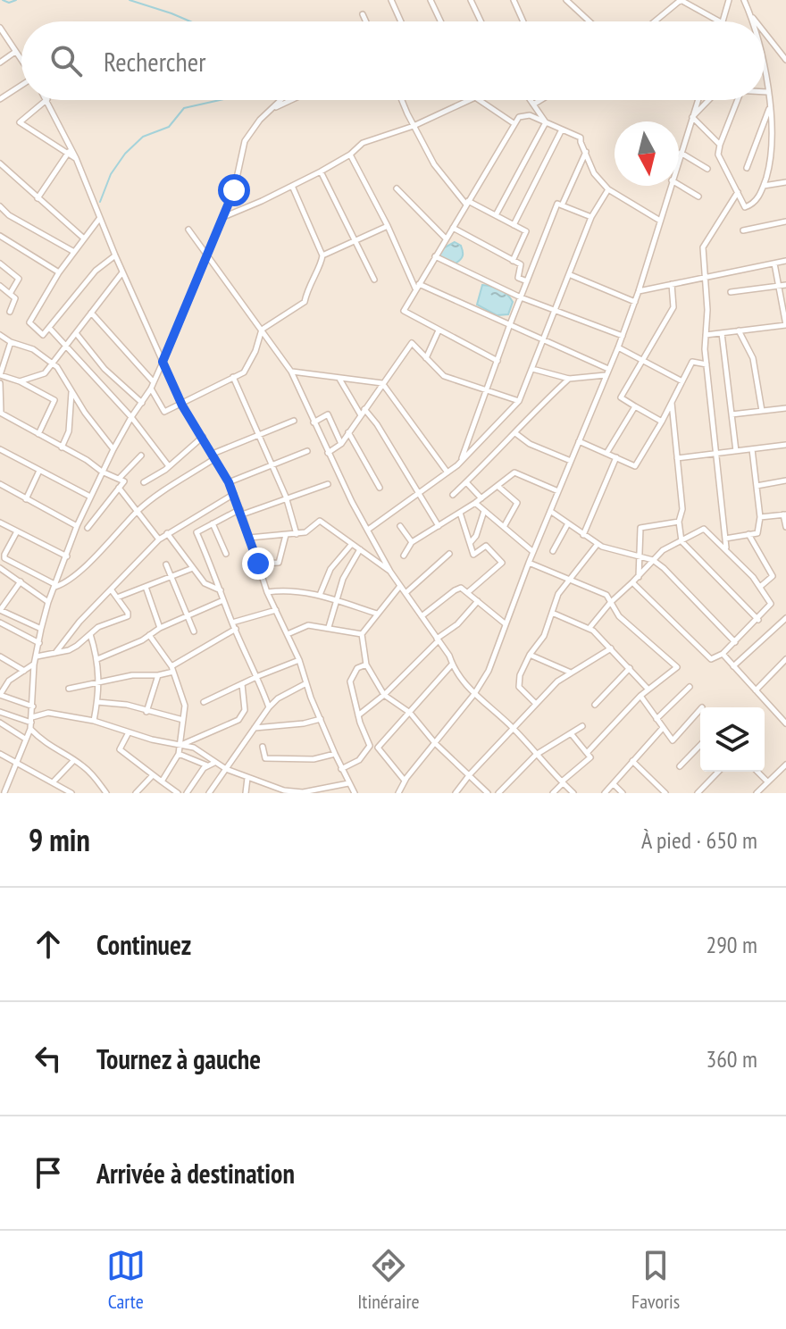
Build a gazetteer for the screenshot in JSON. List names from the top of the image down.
{
  "north": "bottom",
  "page": {
    "search": "Rechercher",
    "heading": ["9 min", "À pied · 650 m"],
    "list": [
      ["Continuez", "290 m"],
      ["Tournez à gauche", "360 m"],
      "Arrivée à destination"
    ],
    "nav": ["Carte", "Itinéraire", "Favoris"]
  }
}
